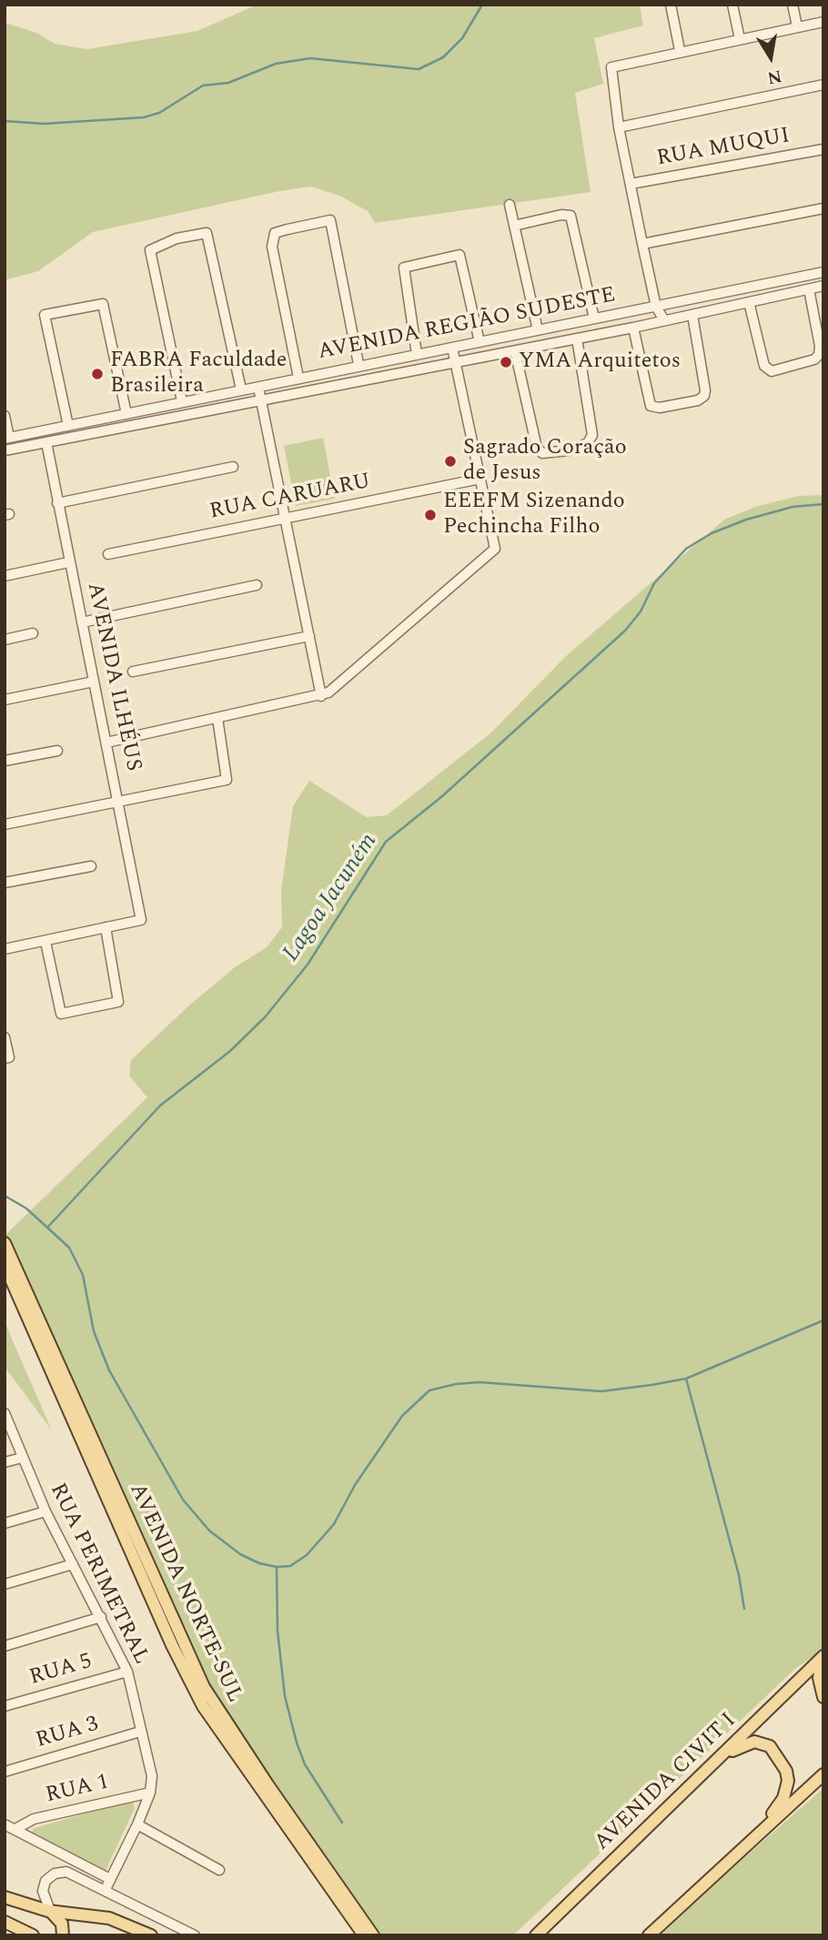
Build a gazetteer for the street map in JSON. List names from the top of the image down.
{
  "streets": {
    "main road": ["AVENIDA NORTE-SUL", "AVENIDA CIVIT I"],
    "street": [
      "RUA MUQUI",
      "AVENIDA REGIÃO SUDESTE",
      "RUA CARUARU",
      "AVENIDA ILHÉUS",
      "RUA PERIMETRAL",
      "RUA 5",
      "RUA 3",
      "RUA 1"
    ]
  },
  "crossings": [
    ["AVENIDA REGIÃO SUDESTE", "AVENIDA ILHÉUS"],
    ["RUA PERIMETRAL", "RUA 5"],
    ["RUA PERIMETRAL", "RUA 3"],
    ["RUA PERIMETRAL", "RUA 1"]
  ],
  "water": ["Lagoa Jacuném"],
  "places": [
    "YMA Arquitetos",
    "FABRA Faculdade Brasileira",
    "Sagrado Coração de Jesus",
    "EEEFM Sizenando Pechincha Filho"
  ],
  "north": "bottom"
}
